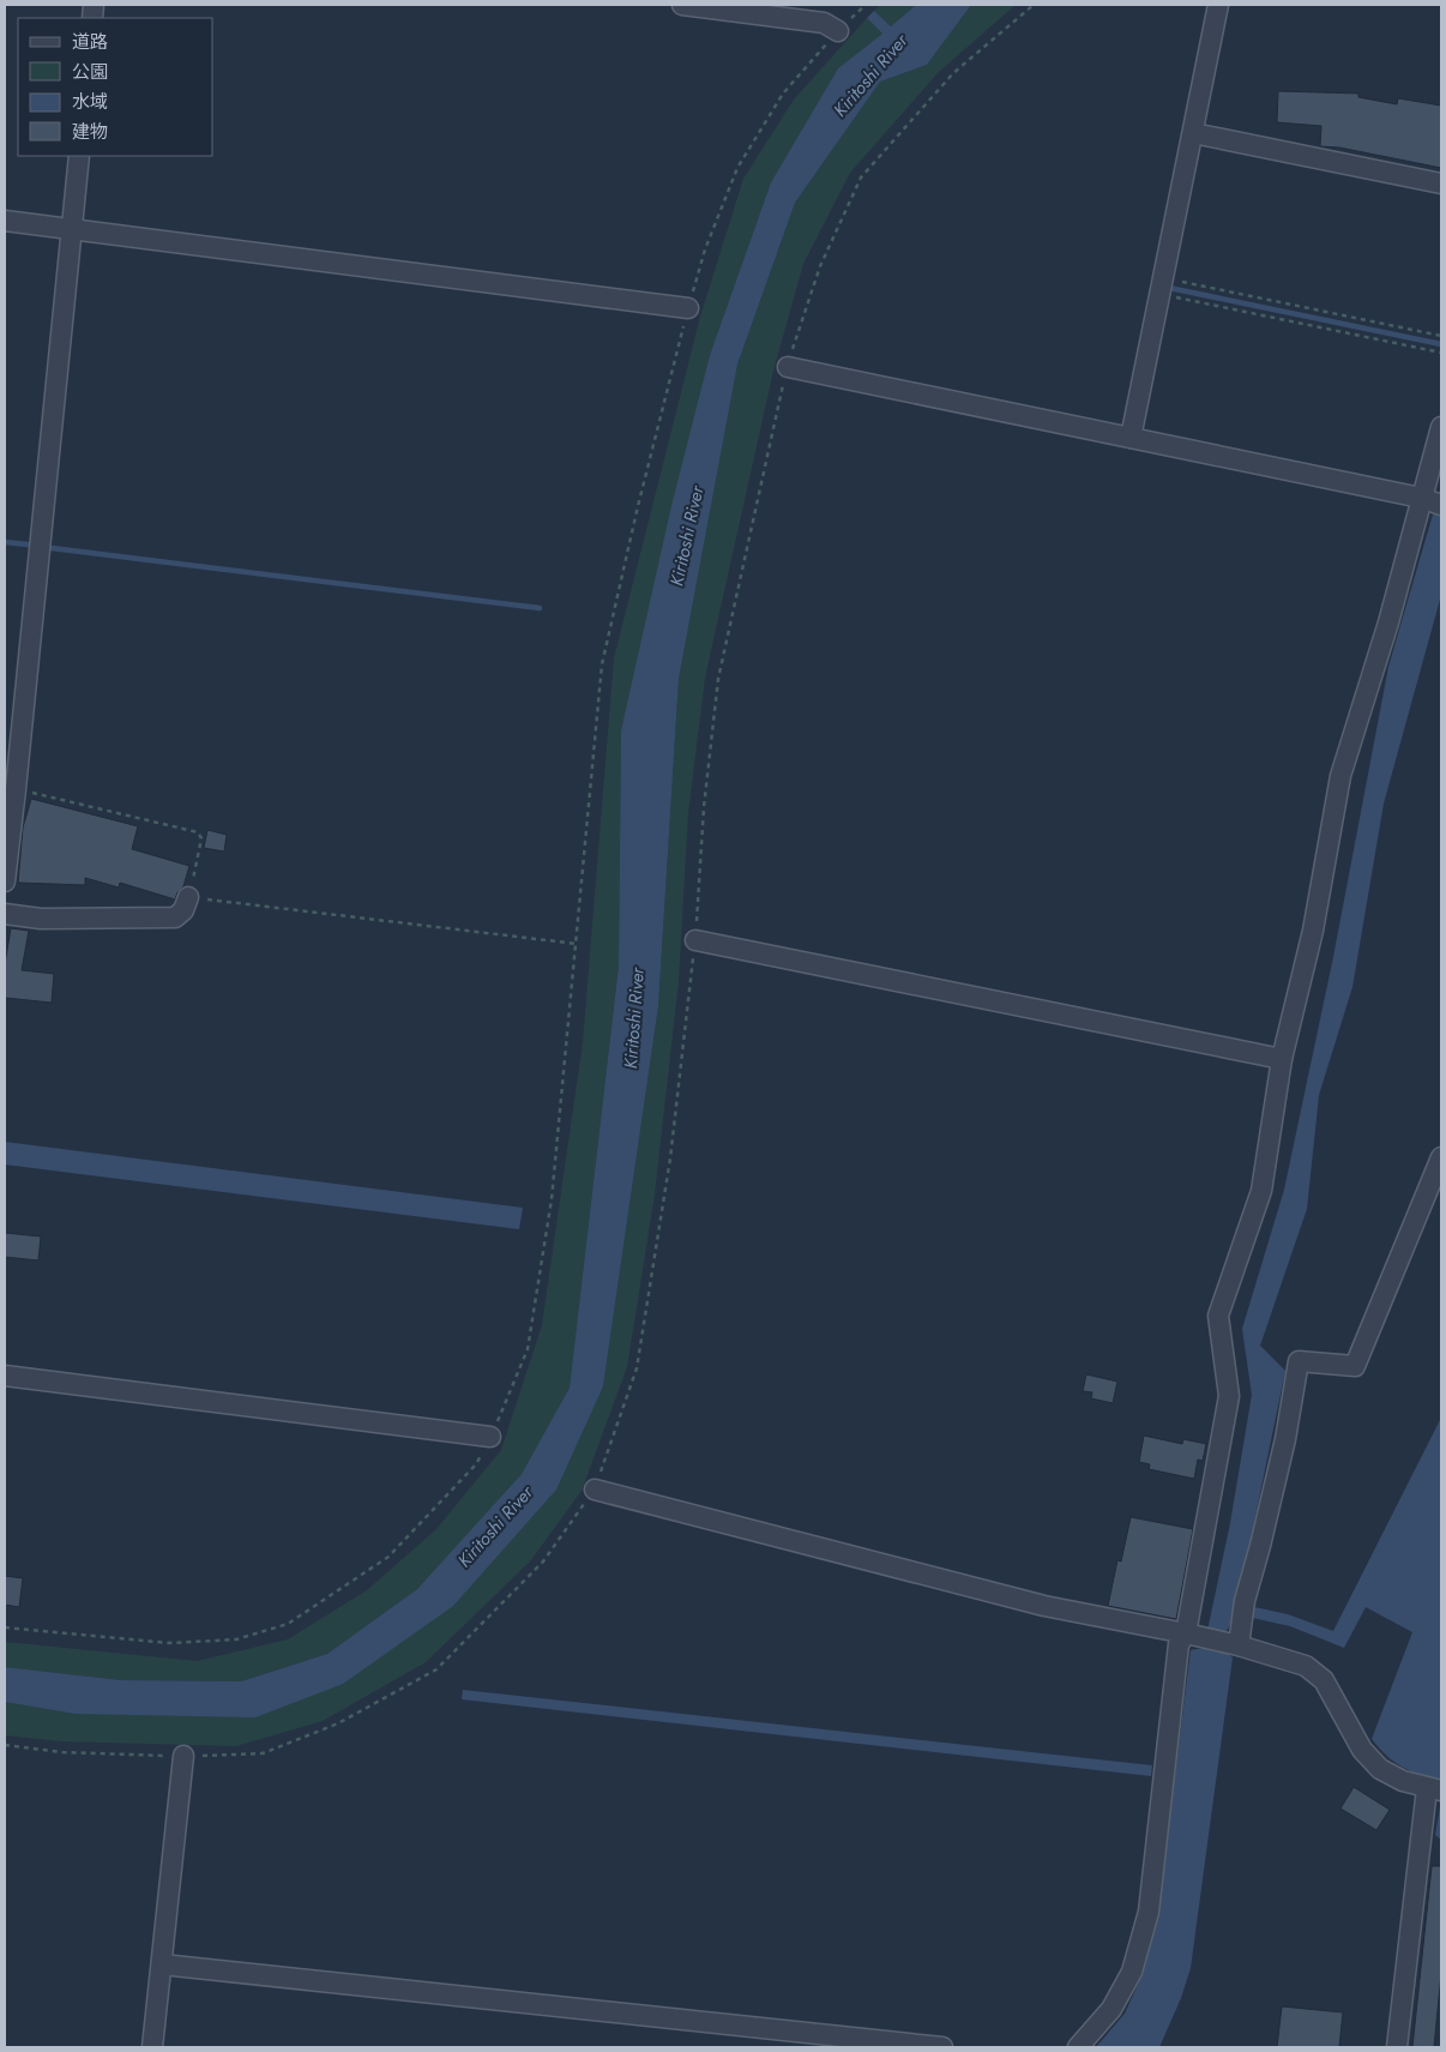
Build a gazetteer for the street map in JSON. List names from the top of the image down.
{
  "water": ["Kiritoshi River"],
  "legend": [
    "道路",
    "公園",
    "水域",
    "建物"
  ]
}
